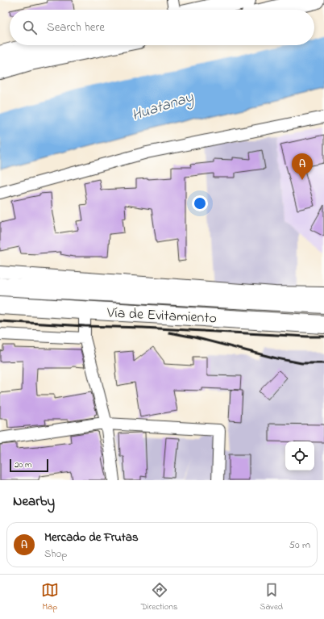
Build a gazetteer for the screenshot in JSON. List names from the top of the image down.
{
  "streets": {
    "main road": ["Vía de Evitamiento"]
  },
  "water": ["Huatanay"],
  "scale_bar": "20 m",
  "page": {
    "search": "Search here",
    "pins": "A",
    "scale": "20 m",
    "heading": "Nearby",
    "list": [
      {
        "mark": "A",
        "name": "Mercado de Frutas",
        "note": "Shop",
        "value": "50 m"
      }
    ],
    "nav": ["Map", "Directions", "Saved"]
  }
}
